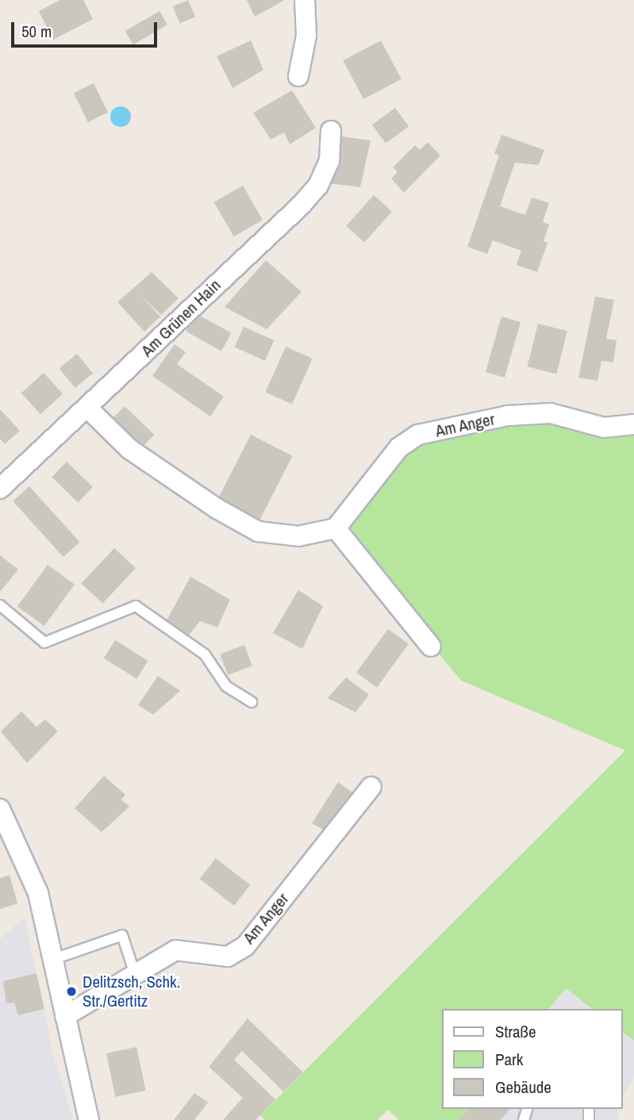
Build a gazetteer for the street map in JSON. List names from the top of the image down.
{
  "streets": {
    "street": ["Am Grünen Hain", "Am Anger"]
  },
  "places": ["Delitzsch, Schk. Str./Gertitz"],
  "legend": ["Straße", "Park", "Gebäude"],
  "scale_bar": "50 m"
}
